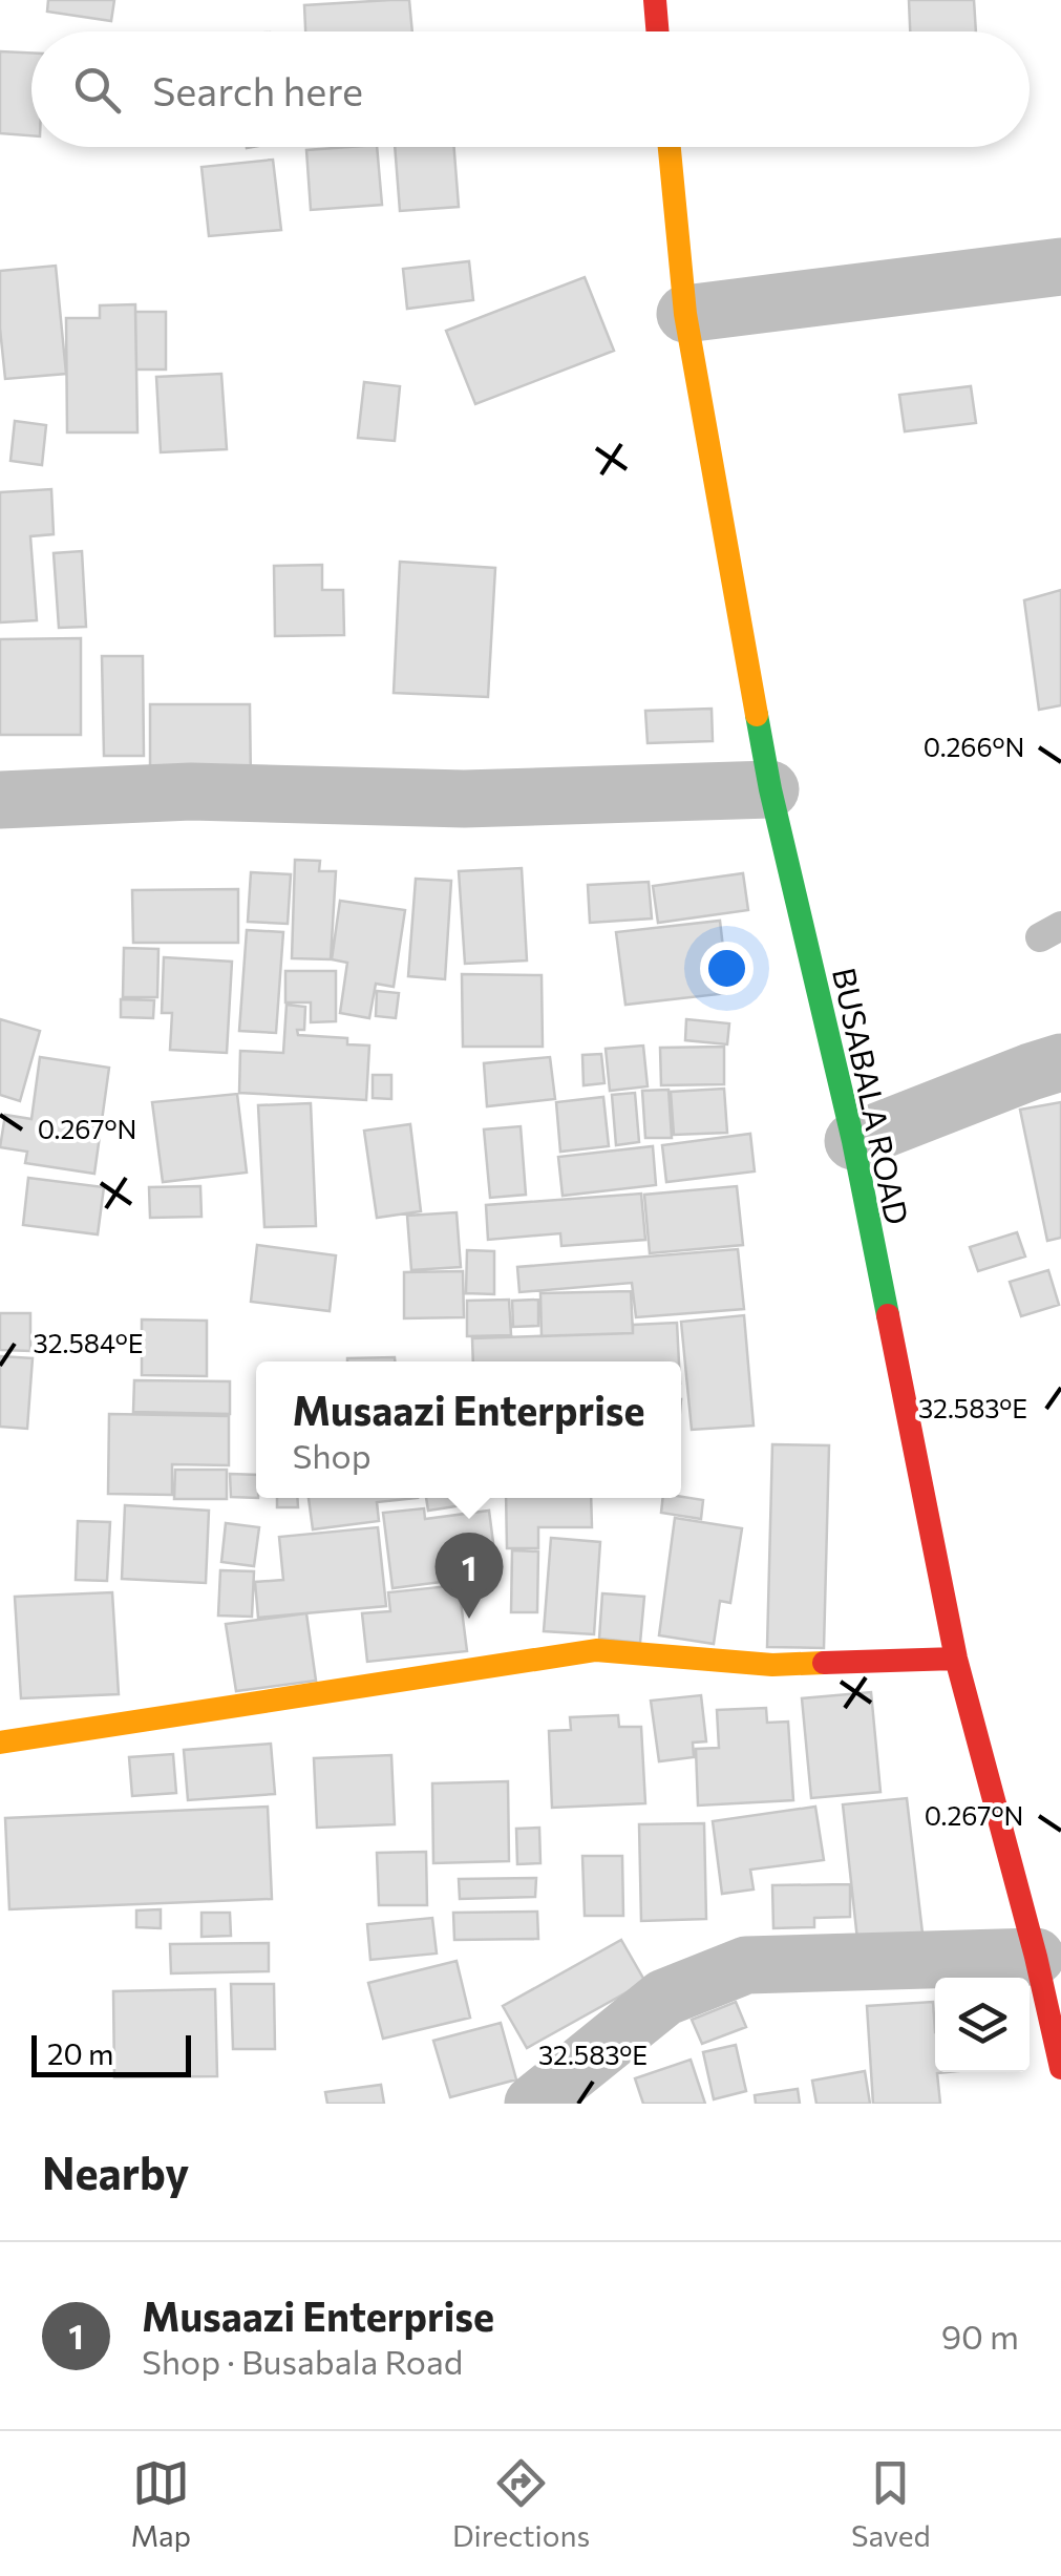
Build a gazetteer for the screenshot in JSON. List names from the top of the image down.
{
  "streets": {
    "street": ["BUSABALA ROAD"]
  },
  "scale_bar": "20 m",
  "page": {
    "search": "Search here",
    "popup": ["Musaazi Enterprise", "Shop"],
    "pins": "1",
    "scale": "20 m",
    "heading": "Nearby",
    "list": [
      {
        "mark": "1",
        "name": "Musaazi Enterprise",
        "note": "Shop · Busabala Road",
        "value": "90 m"
      }
    ],
    "nav": ["Map", "Directions", "Saved"]
  },
  "coordinates": [
    "0.266°N",
    "0.267°N",
    "32.584°E",
    "32.583°E"
  ]
}
